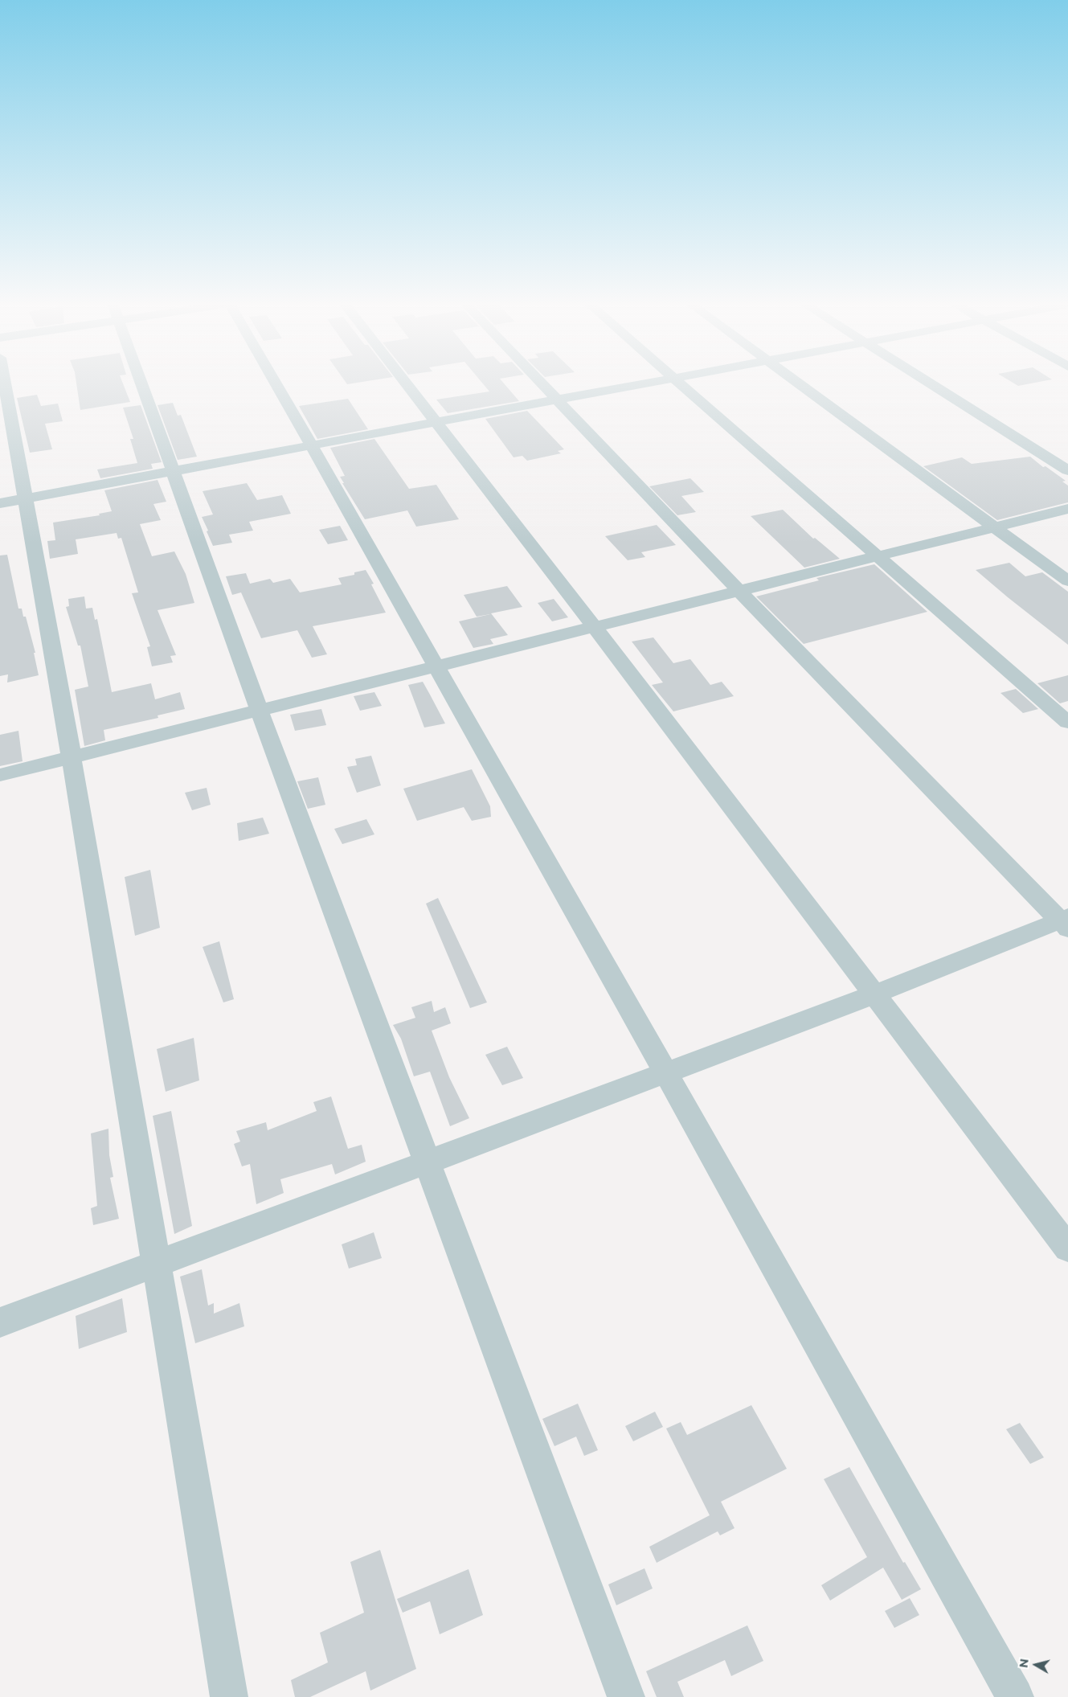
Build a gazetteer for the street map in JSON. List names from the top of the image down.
{
  "north": "left"
}
